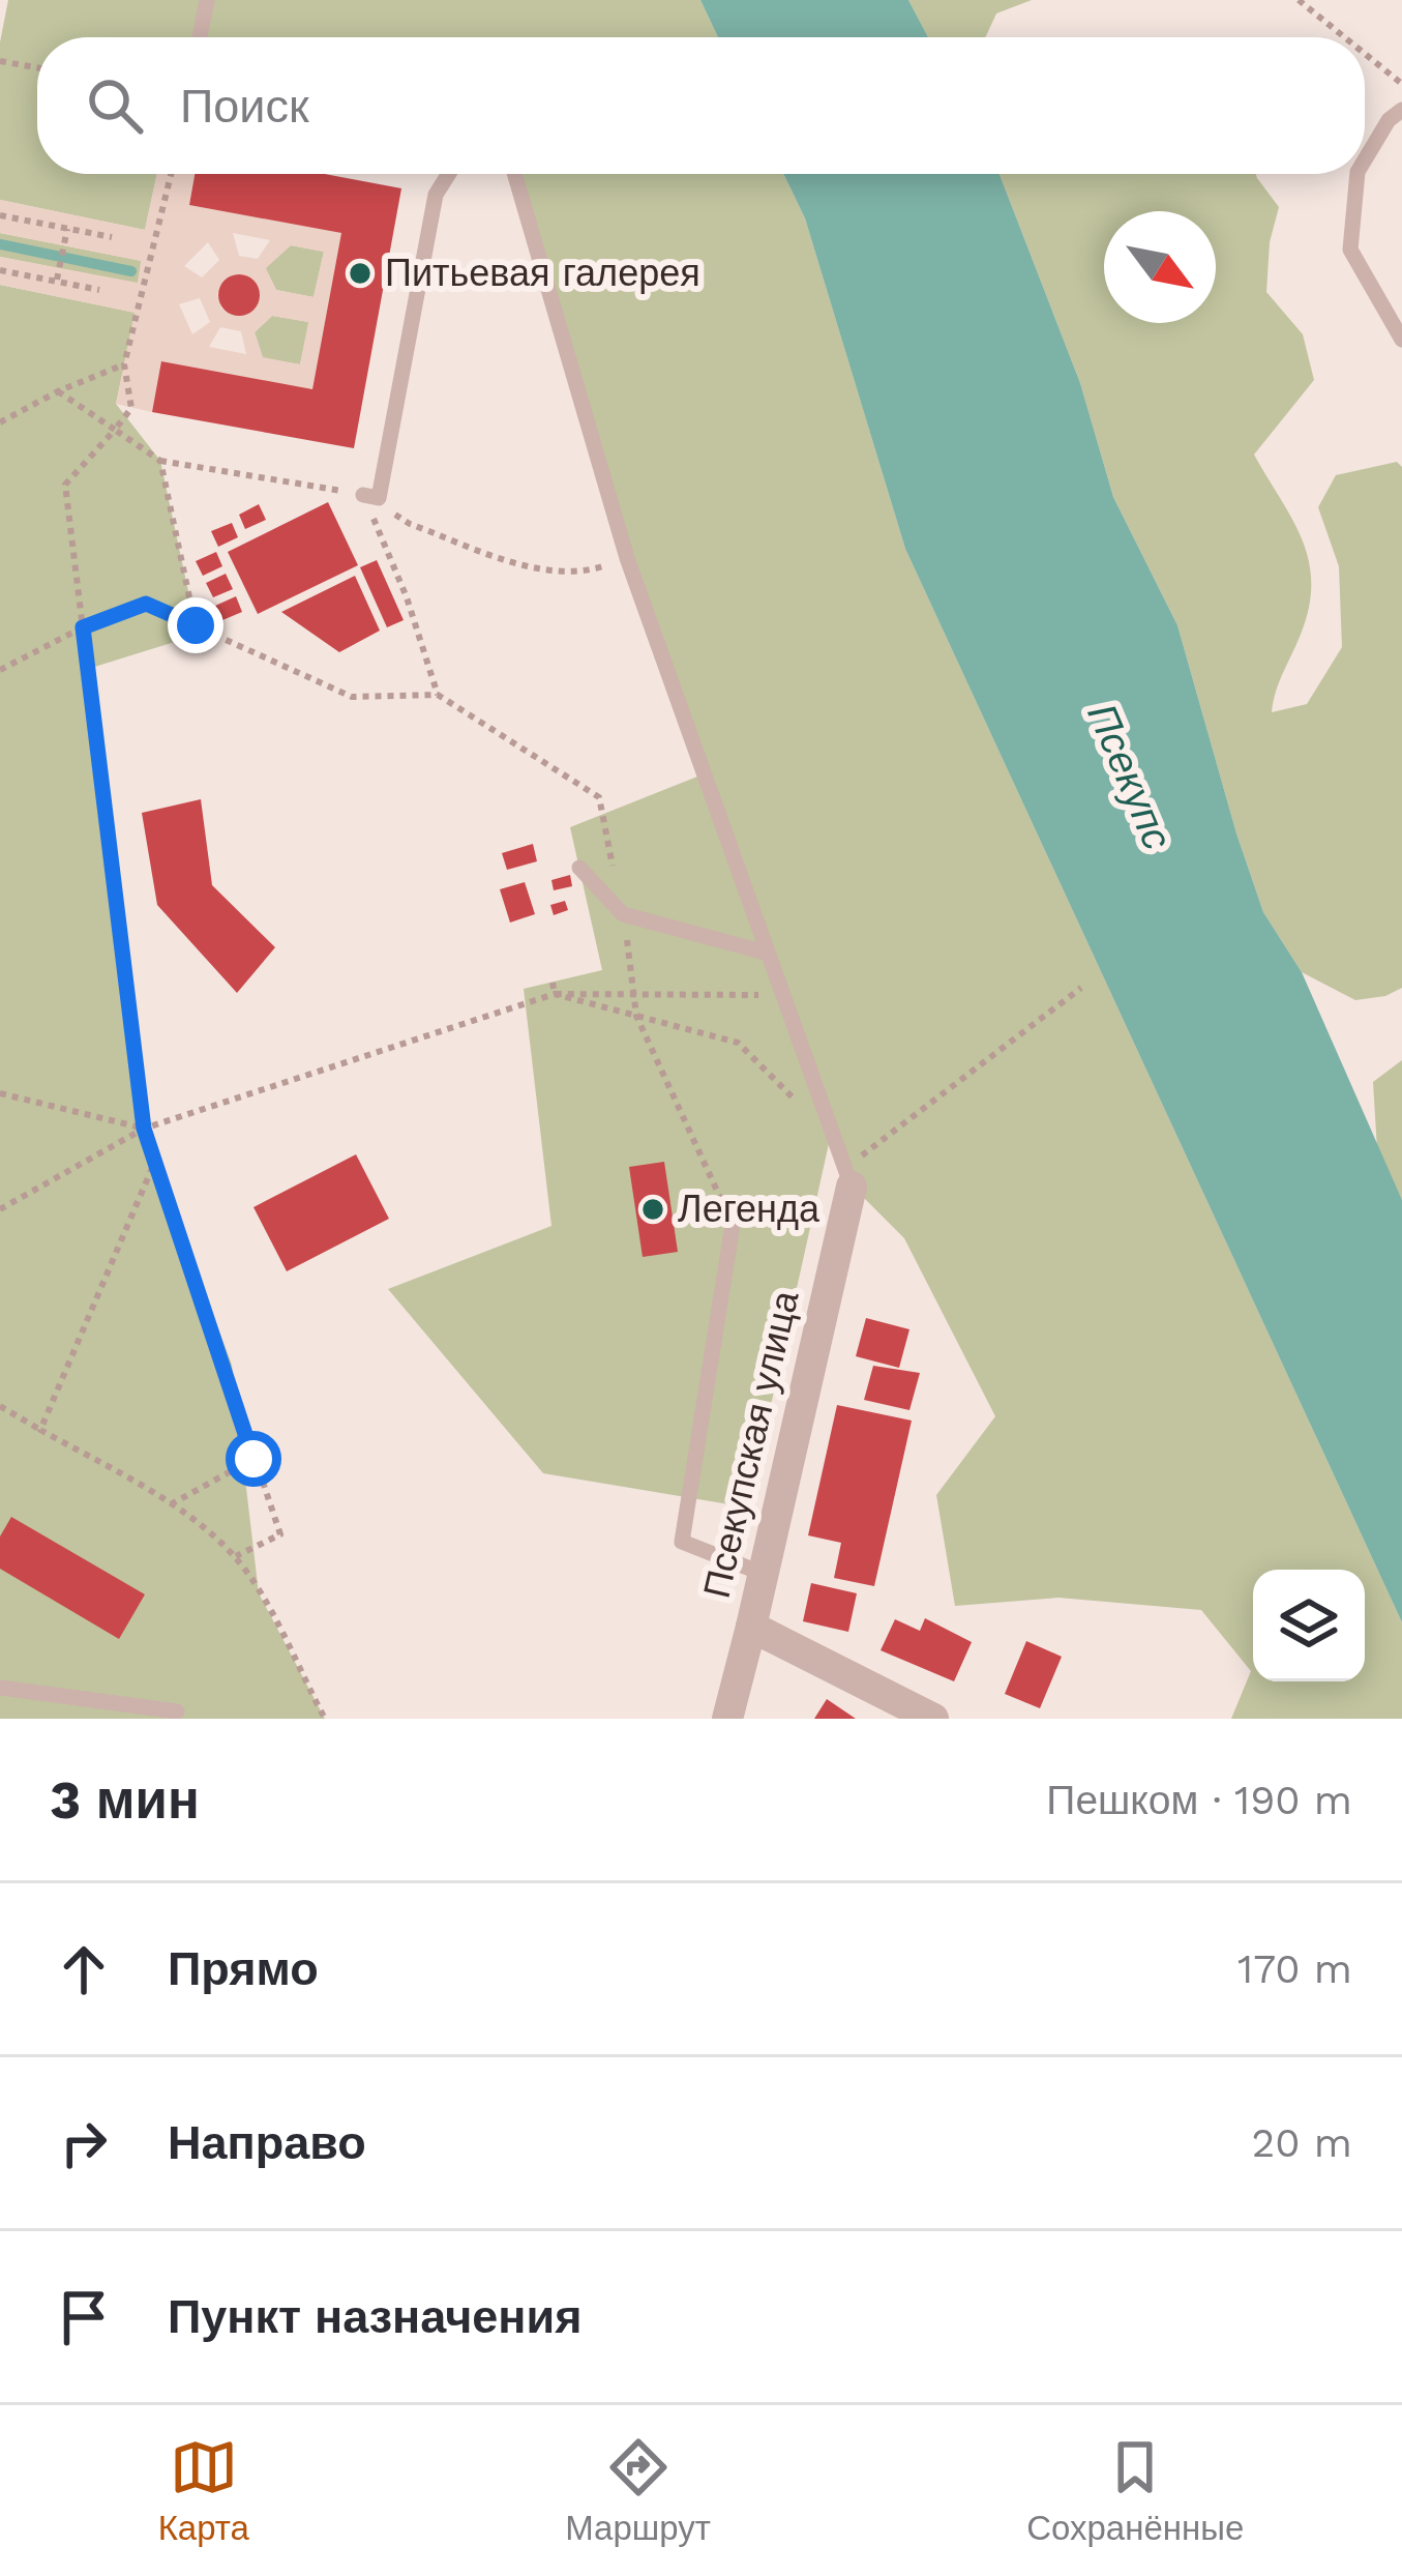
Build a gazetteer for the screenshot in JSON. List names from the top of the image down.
{
  "streets": {
    "street": ["Псекупская улица"]
  },
  "water": ["Псекупс"],
  "places": ["Питьевая галерея", "Легенда"],
  "north": "bottom right",
  "page": {
    "search": "Поиск",
    "heading": ["3 мин", "Пешком · 190 m"],
    "list": [
      ["Прямо", "170 m"],
      ["Направо", "20 m"],
      "Пункт назначения"
    ],
    "nav": ["Карта", "Маршрут", "Сохранённые"]
  }
}
